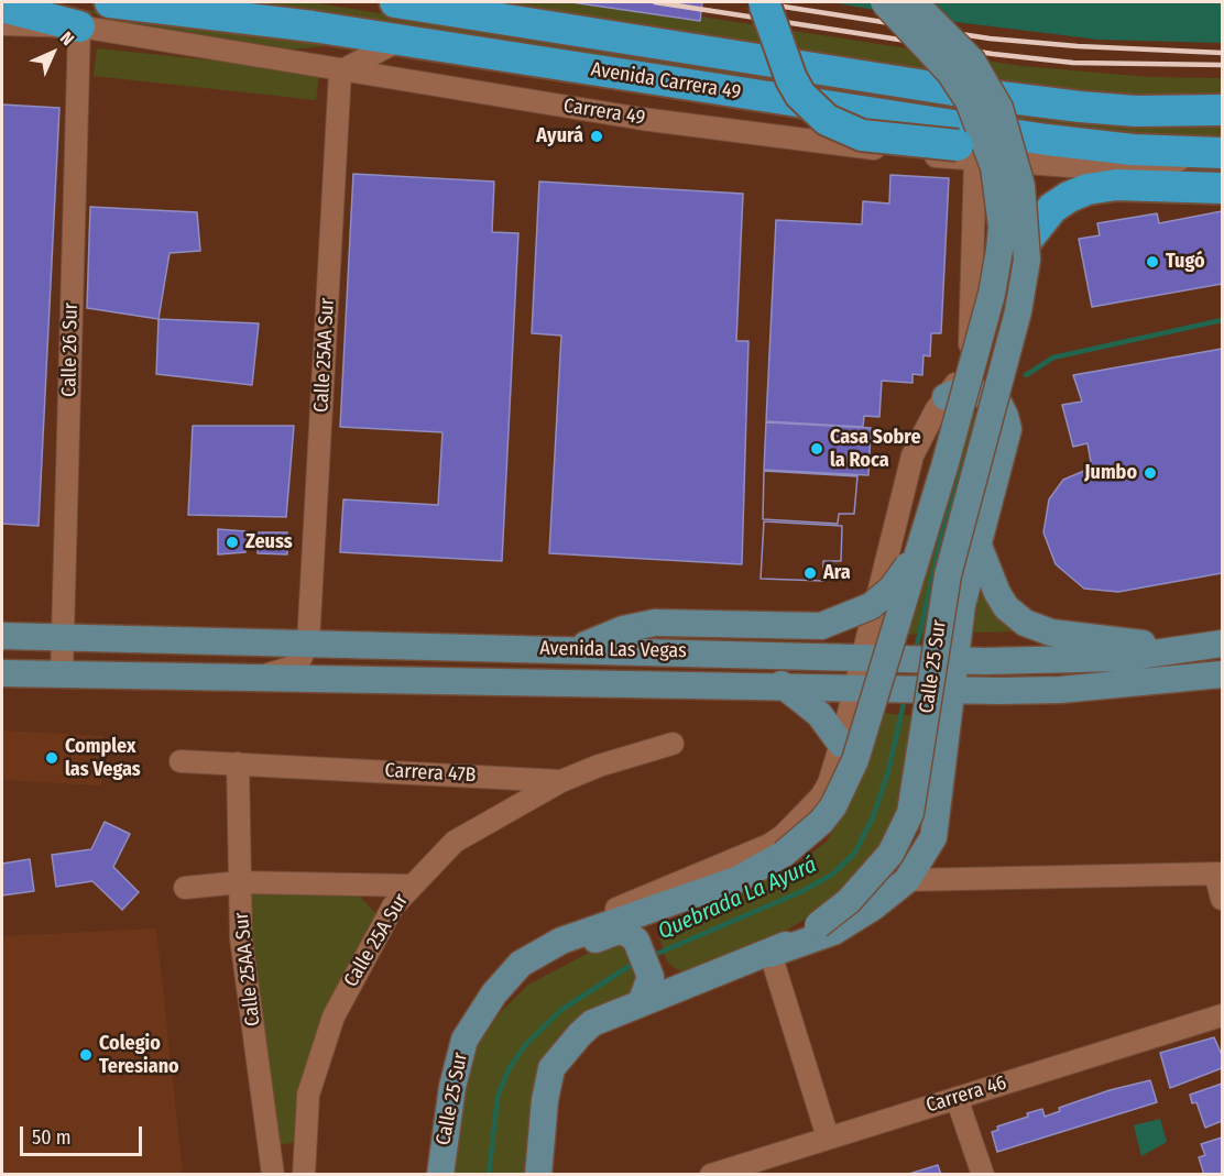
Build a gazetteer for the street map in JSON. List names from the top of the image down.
{
  "streets": {
    "highway": ["Avenida Carrera 49"],
    "main road": ["Avenida Las Vegas", "Calle 25 Sur"],
    "street": [
      "Carrera 49",
      "Calle 26 Sur",
      "Calle 25AA Sur",
      "Carrera 47B",
      "Calle 25A Sur",
      "Carrera 46"
    ]
  },
  "crossings": [
    ["Carrera 49", "Calle 26 Sur"],
    ["Carrera 49", "Calle 25AA Sur"],
    ["Carrera 49", "Calle 25 Sur"],
    ["Calle 26 Sur", "Avenida Las Vegas"],
    ["Calle 25AA Sur", "Avenida Las Vegas"],
    ["Calle 25AA Sur", "Carrera 47B"],
    ["Avenida Las Vegas", "Calle 25 Sur"],
    ["Carrera 47B", "Calle 25A Sur"]
  ],
  "water": ["Quebrada La Ayurá"],
  "places": [
    "Ayurá",
    "Tugó",
    "Casa Sobre la Roca",
    "Jumbo",
    "Zeuss",
    "Ara",
    "Complex las Vegas",
    "Colegio Teresiano"
  ],
  "scale_bar": "50 m",
  "north": "top right"
}
